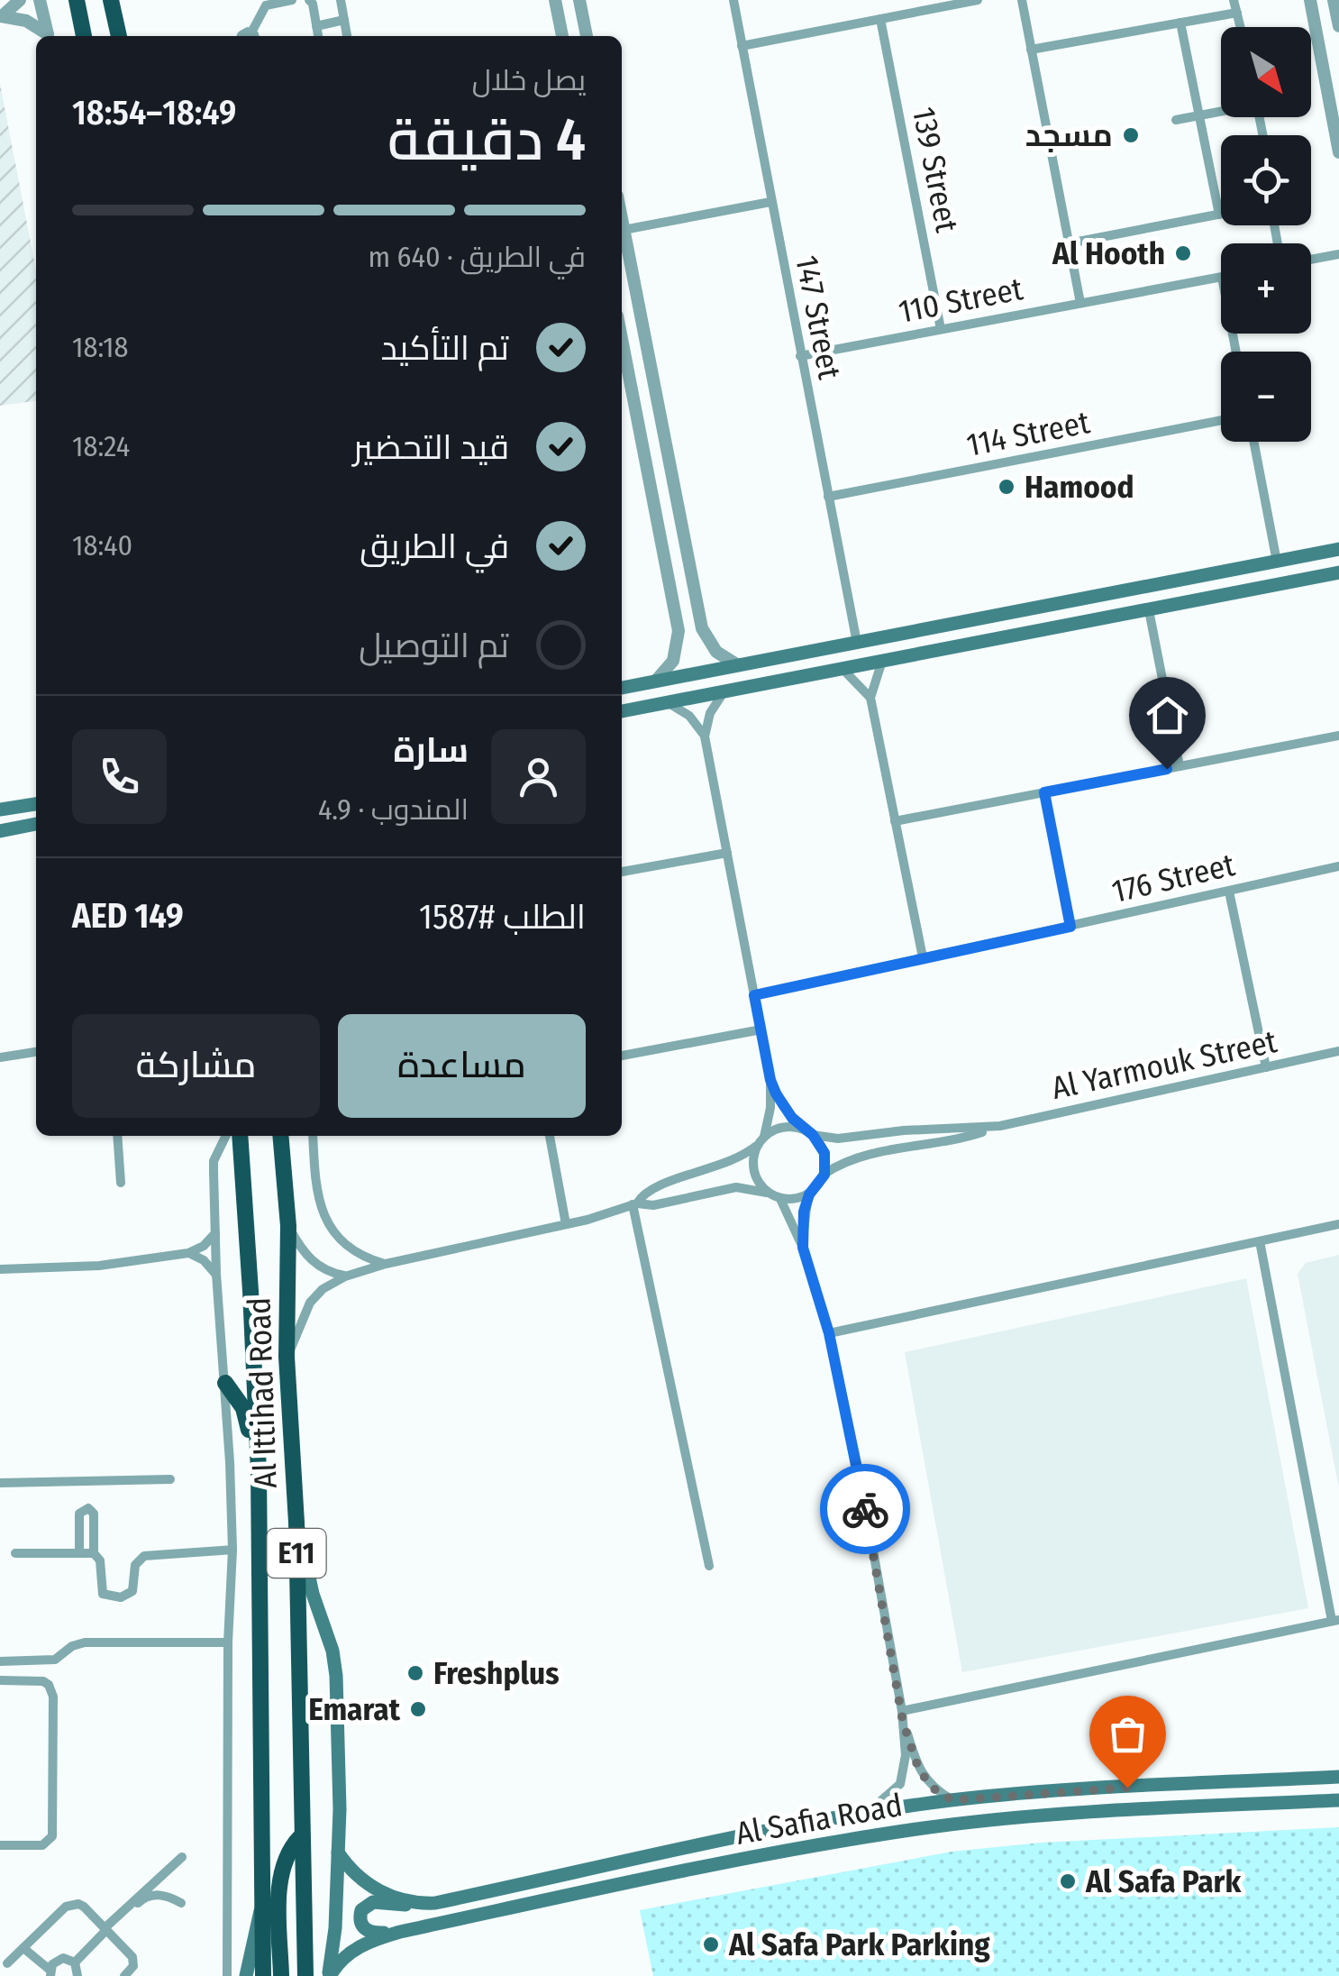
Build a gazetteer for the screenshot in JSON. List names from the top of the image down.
{
  "streets": {
    "highway": ["Al Ittihad Road", "E11"],
    "main road": ["Al Safia Road"],
    "street": [
      "139 Street",
      "110 Street",
      "147 Street",
      "114 Street",
      "176 Street",
      "Al Yarmouk Street"
    ]
  },
  "crossings": [
    ["139 Street", "110 Street"],
    ["110 Street", "147 Street"],
    ["147 Street", "114 Street"]
  ],
  "places": [
    "مسجد",
    "Al Hooth",
    "Hamood",
    "Freshplus",
    "Emarat",
    "Al Safa Park",
    "Al Safa Park Parking"
  ],
  "north": "bottom right",
  "page": {
    "map_buttons": ["+", "−"],
    "heading": ["4 دقيقة", "يصل خلال", "18:49–18:54"],
    "panel": [
      "سارة",
      "المندوب · 4.9",
      "الطلب #1587",
      "AED 149"
    ],
    "bar": "في الطريق · 640 m",
    "list": [
      ["تم التأكيد", "18:18"],
      ["قيد التحضير", "18:24"],
      ["في الطريق", "18:40"],
      "تم التوصيل"
    ],
    "buttons": ["مساعدة", "مشاركة"]
  }
}
